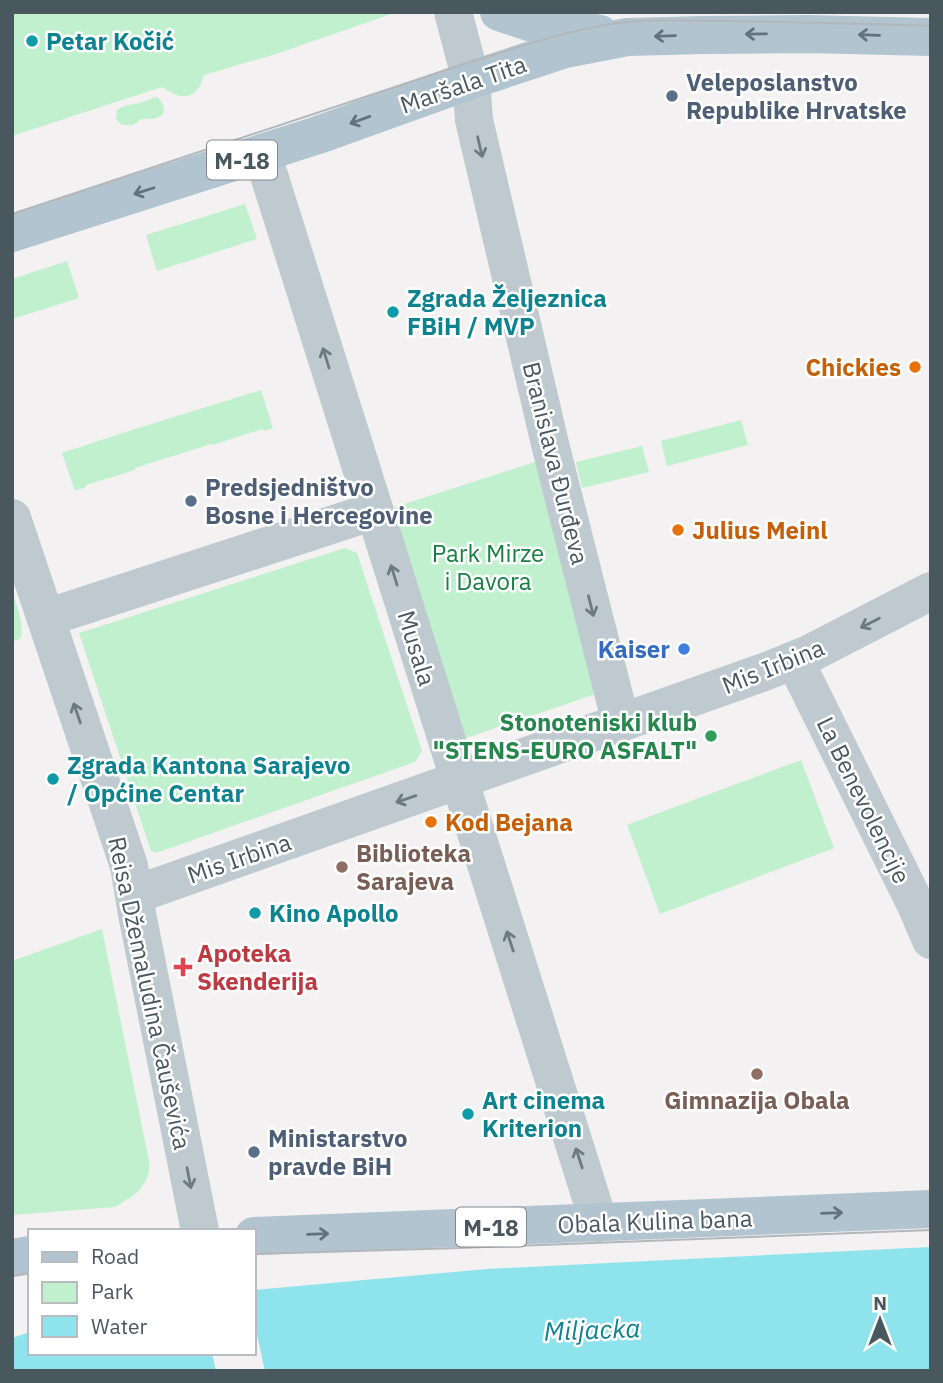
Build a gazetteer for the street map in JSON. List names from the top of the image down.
{
  "streets": {
    "main road": ["Maršala Tita", "M-18", "Obala Kulina bana"],
    "street": [
      "Branislava Đurđeva",
      "Musala",
      "Mis Irbina",
      "La Benevolencije",
      "Reisa Džemaludina Čauševića"
    ]
  },
  "crossings": [
    ["Maršala Tita", "Branislava Đurđeva"],
    ["Maršala Tita", "Musala"],
    ["Branislava Đurđeva", "Mis Irbina"],
    ["Musala", "Mis Irbina"],
    ["Musala", "Obala Kulina bana"],
    ["Mis Irbina", "La Benevolencije"],
    ["Mis Irbina", "Reisa Džemaludina Čauševića"]
  ],
  "one_way": [
    "Maršala Tita",
    "Branislava Đurđeva",
    "Musala",
    "Obala Kulina bana"
  ],
  "water": ["Miljacka"],
  "parks": ["Park Mirze i Davora"],
  "places": {
    "other": [
      "Petar Kočić",
      "Veleposlanstvo Republike Hrvatske",
      "Zgrada Željeznica FBiH / MVP",
      "Chickies",
      "Predsjedništvo Bosne i Hercegovine",
      "Julius Meinl",
      "Kaiser",
      "Stonoteniski klub \"STENS-EURO ASFALT\"",
      "Zgrada Kantona Sarajevo / Općine Centar",
      "Kod Bejana",
      "Biblioteka Sarajeva",
      "Kino Apollo",
      "Gimnazija Obala",
      "Art cinema Kriterion",
      "Ministarstvo pravde BiH"
    ],
    "health": ["Apoteka Skenderija"]
  },
  "legend": ["Road", "Park", "Water"],
  "north": "top"
}
